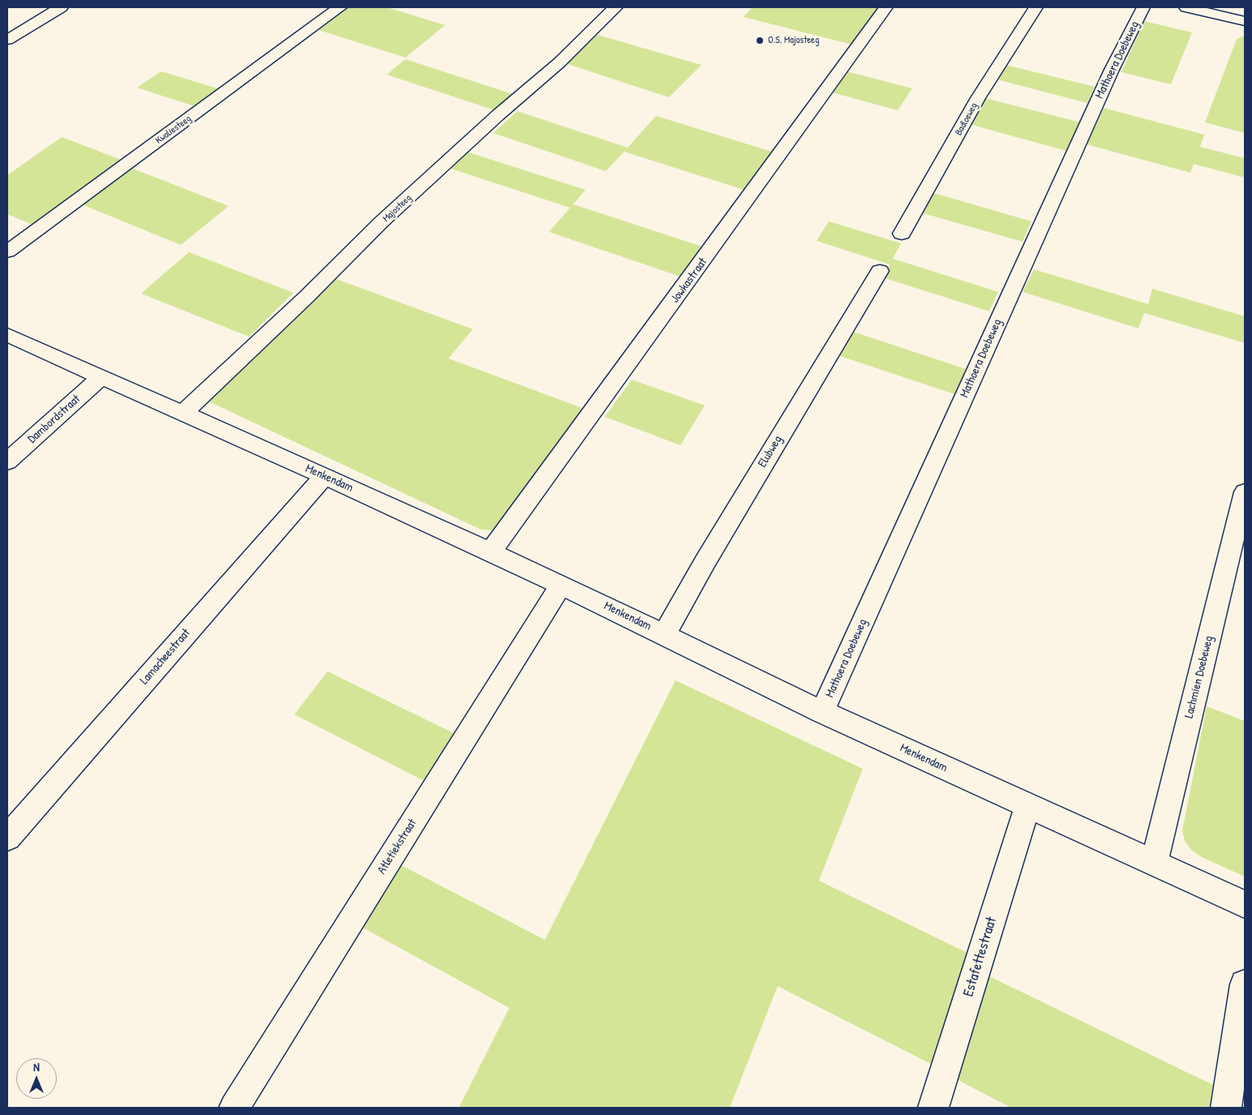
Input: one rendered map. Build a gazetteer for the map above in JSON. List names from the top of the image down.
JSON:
{
  "streets": {
    "street": [
      "Mathoera Doebeweg",
      "Badloeweg",
      "Kwaliesteeg",
      "Majosteeg",
      "Jowkastraat",
      "Dambordstraat",
      "Elubweg",
      "Menkendam",
      "Lamacheestraat",
      "Lachmien Doebeweg",
      "Atletiekstraat",
      "Estafettestraat"
    ]
  },
  "crossings": [
    ["Mathoera Doebeweg", "Menkendam"],
    ["Majosteeg", "Menkendam"],
    ["Jowkastraat", "Menkendam"],
    ["Dambordstraat", "Menkendam"],
    ["Elubweg", "Menkendam"],
    ["Menkendam", "Lamacheestraat"],
    ["Menkendam", "Lachmien Doebeweg"],
    ["Menkendam", "Atletiekstraat"],
    ["Menkendam", "Estafettestraat"]
  ],
  "places": ["O.S. Majosteeg"],
  "north": "top"
}
